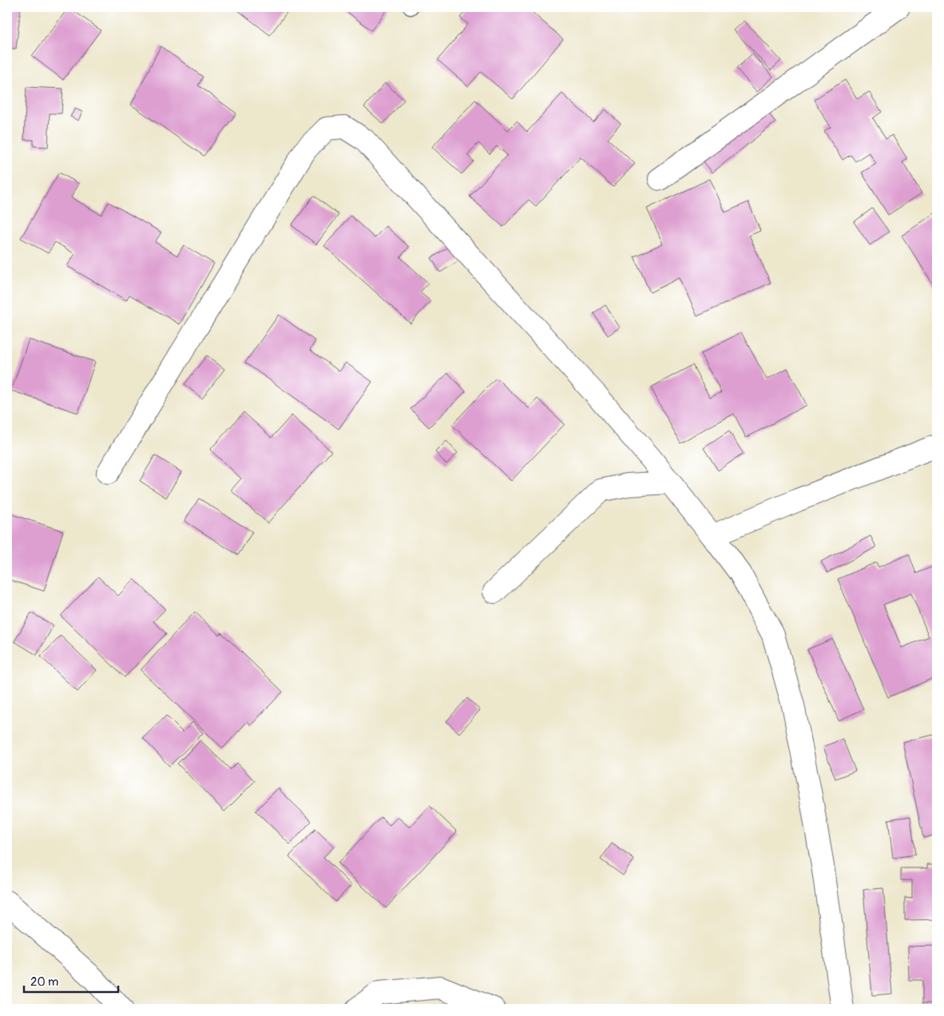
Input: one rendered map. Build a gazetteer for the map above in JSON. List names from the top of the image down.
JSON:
{
  "scale_bar": "20 m"
}
